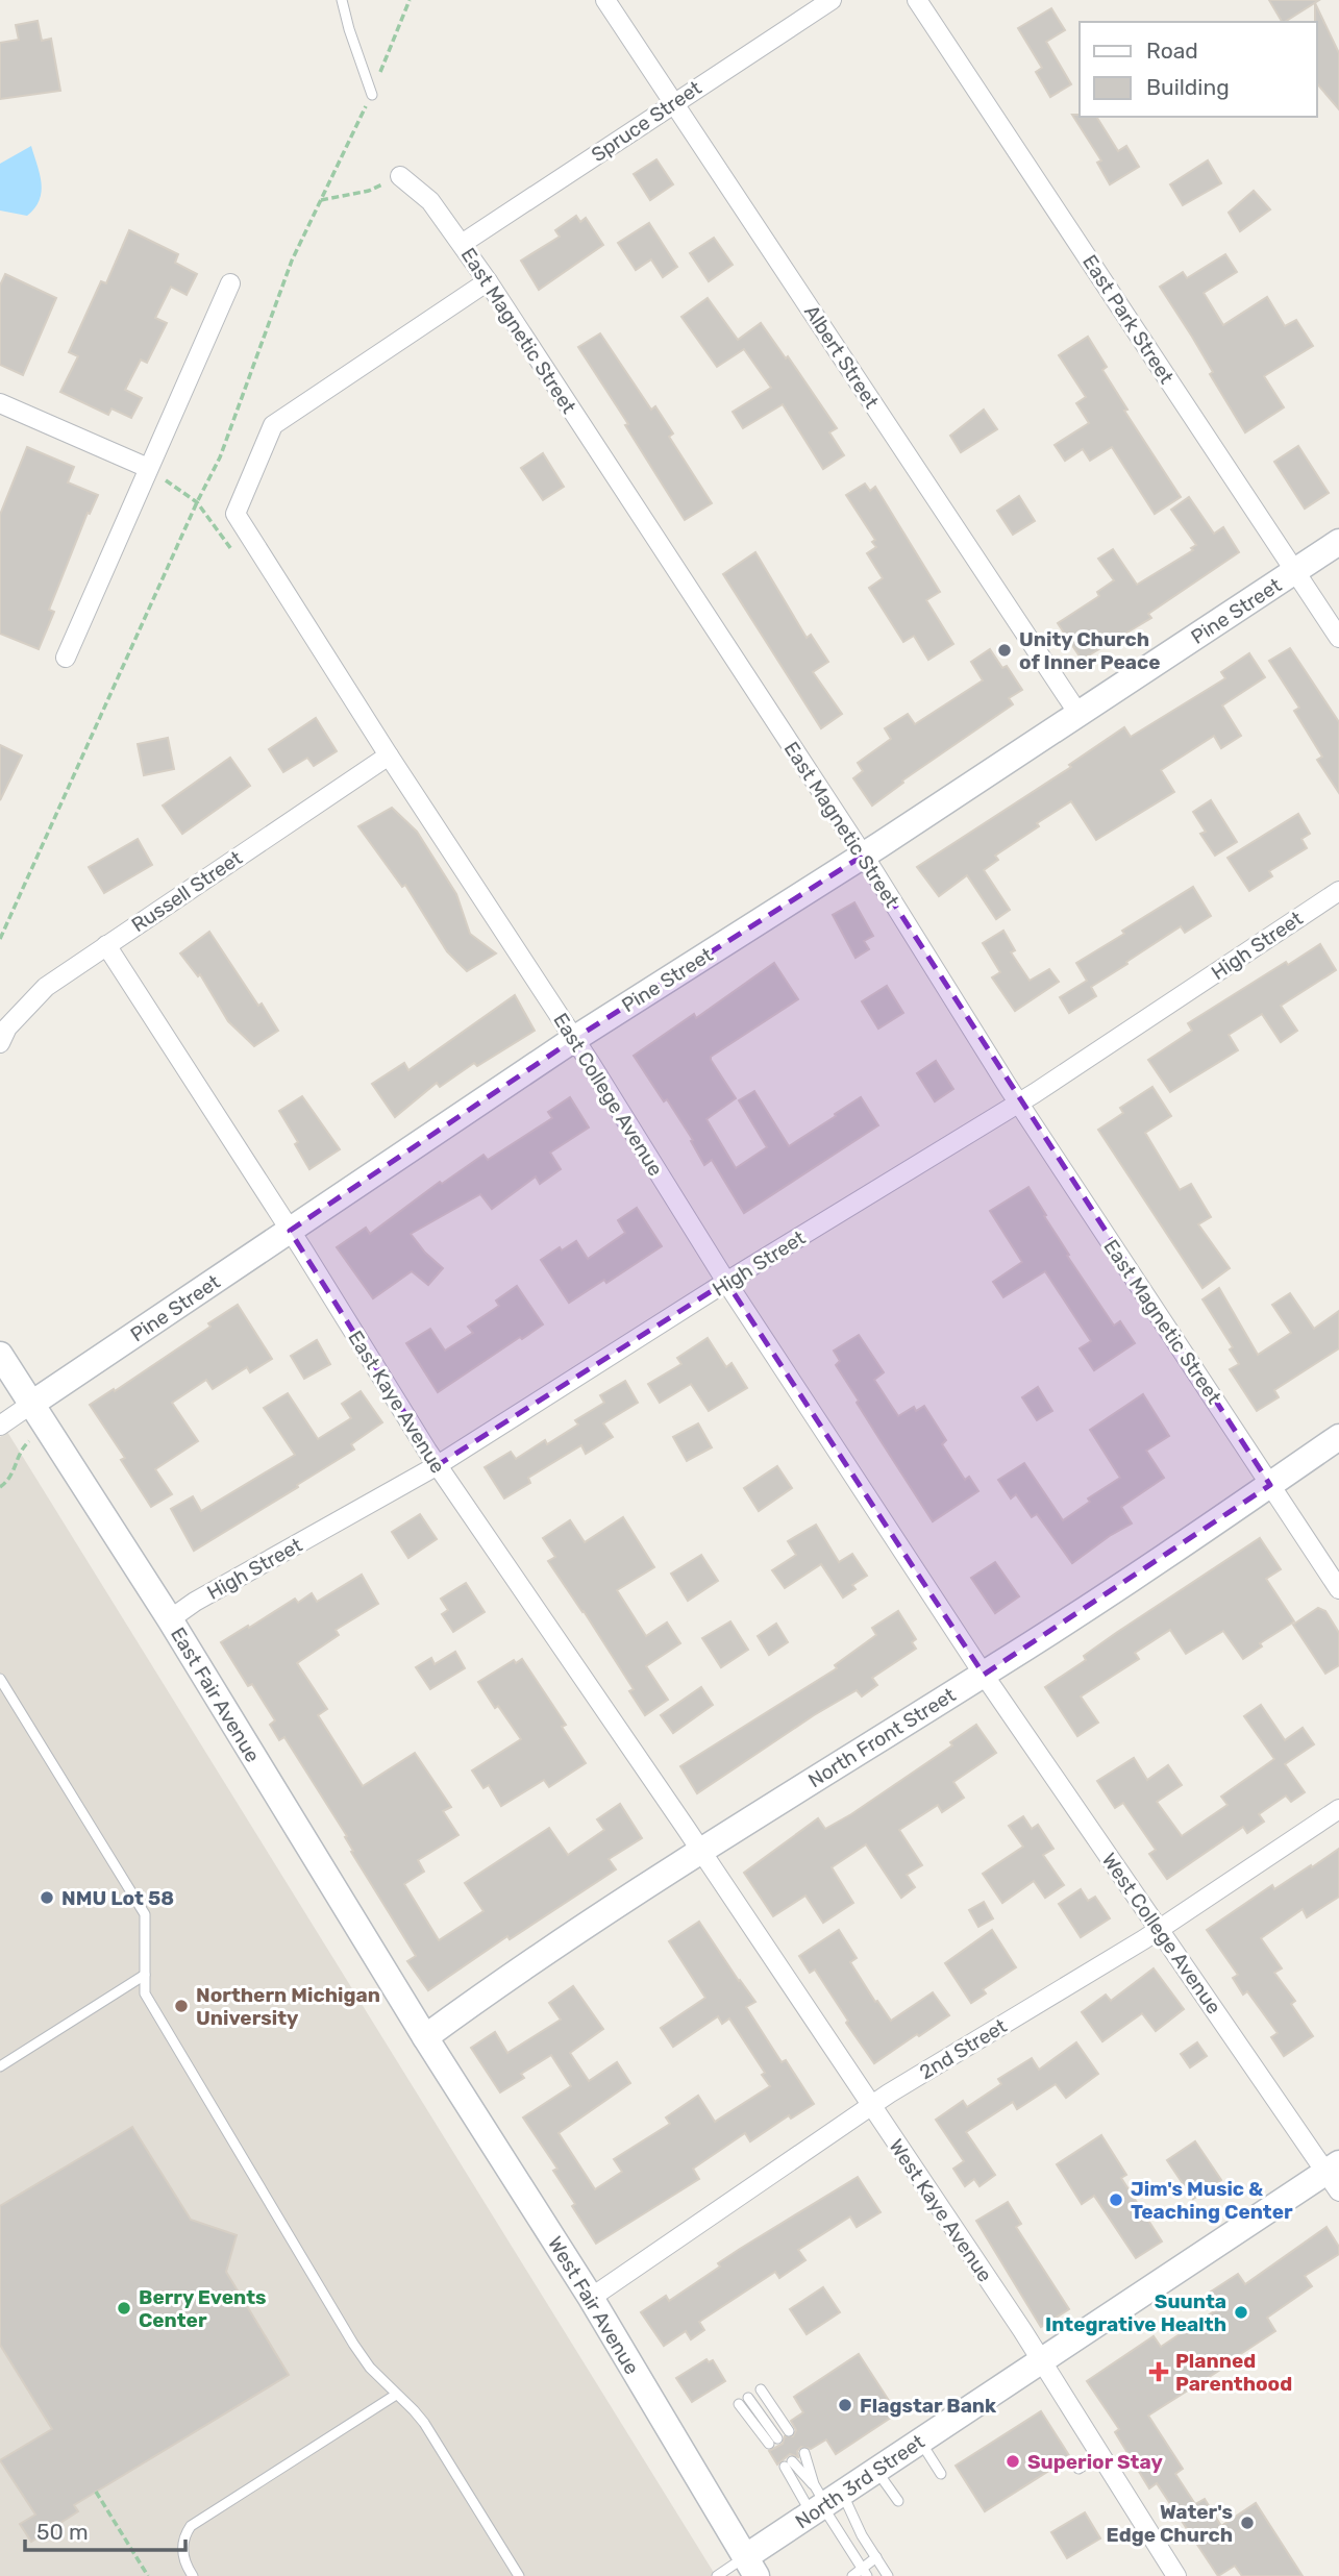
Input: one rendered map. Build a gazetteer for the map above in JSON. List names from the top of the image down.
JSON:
{
  "streets": {
    "street": [
      "Spruce Street",
      "East Park Street",
      "East Magnetic Street",
      "Albert Street",
      "Pine Street",
      "Russell Street",
      "High Street",
      "East College Avenue",
      "East Kaye Avenue",
      "East Fair Avenue",
      "North Front Street",
      "West College Avenue",
      "2nd Street",
      "West Kaye Avenue",
      "West Fair Avenue",
      "North 3rd Street"
    ]
  },
  "crossings": [
    ["Spruce Street", "East Magnetic Street"],
    ["Spruce Street", "Albert Street"],
    ["East Park Street", "Pine Street"],
    ["East Magnetic Street", "Pine Street"],
    ["East Magnetic Street", "High Street"],
    ["East Magnetic Street", "East College Avenue"],
    ["East Magnetic Street", "North Front Street"],
    ["Albert Street", "Pine Street"],
    ["Pine Street", "East College Avenue"],
    ["Pine Street", "East Kaye Avenue"],
    ["Pine Street", "East Fair Avenue"],
    ["Russell Street", "East College Avenue"],
    ["Russell Street", "East Kaye Avenue"],
    ["High Street", "East College Avenue"],
    ["High Street", "East Kaye Avenue"],
    ["High Street", "East Fair Avenue"],
    ["East College Avenue", "North Front Street"],
    ["East College Avenue", "West College Avenue"],
    ["East Kaye Avenue", "North Front Street"],
    ["East Kaye Avenue", "West Kaye Avenue"],
    ["East Fair Avenue", "North Front Street"],
    ["East Fair Avenue", "West Fair Avenue"],
    ["North Front Street", "West College Avenue"],
    ["North Front Street", "West Kaye Avenue"],
    ["North Front Street", "West Fair Avenue"],
    ["West College Avenue", "2nd Street"],
    ["West College Avenue", "North 3rd Street"],
    ["2nd Street", "West Kaye Avenue"],
    ["2nd Street", "West Fair Avenue"],
    ["West Kaye Avenue", "North 3rd Street"],
    ["West Fair Avenue", "North 3rd Street"]
  ],
  "places": {
    "other": [
      "Unity Church of Inner Peace",
      "NMU Lot 58",
      "Northern Michigan University",
      "Jim's Music & Teaching Center",
      "Berry Events Center",
      "Suunta Integrative Health",
      "Flagstar Bank",
      "Superior Stay",
      "Water's Edge Church"
    ],
    "health": ["Planned Parenthood"]
  },
  "legend": ["Road", "Building"],
  "scale_bar": "50 m"
}
